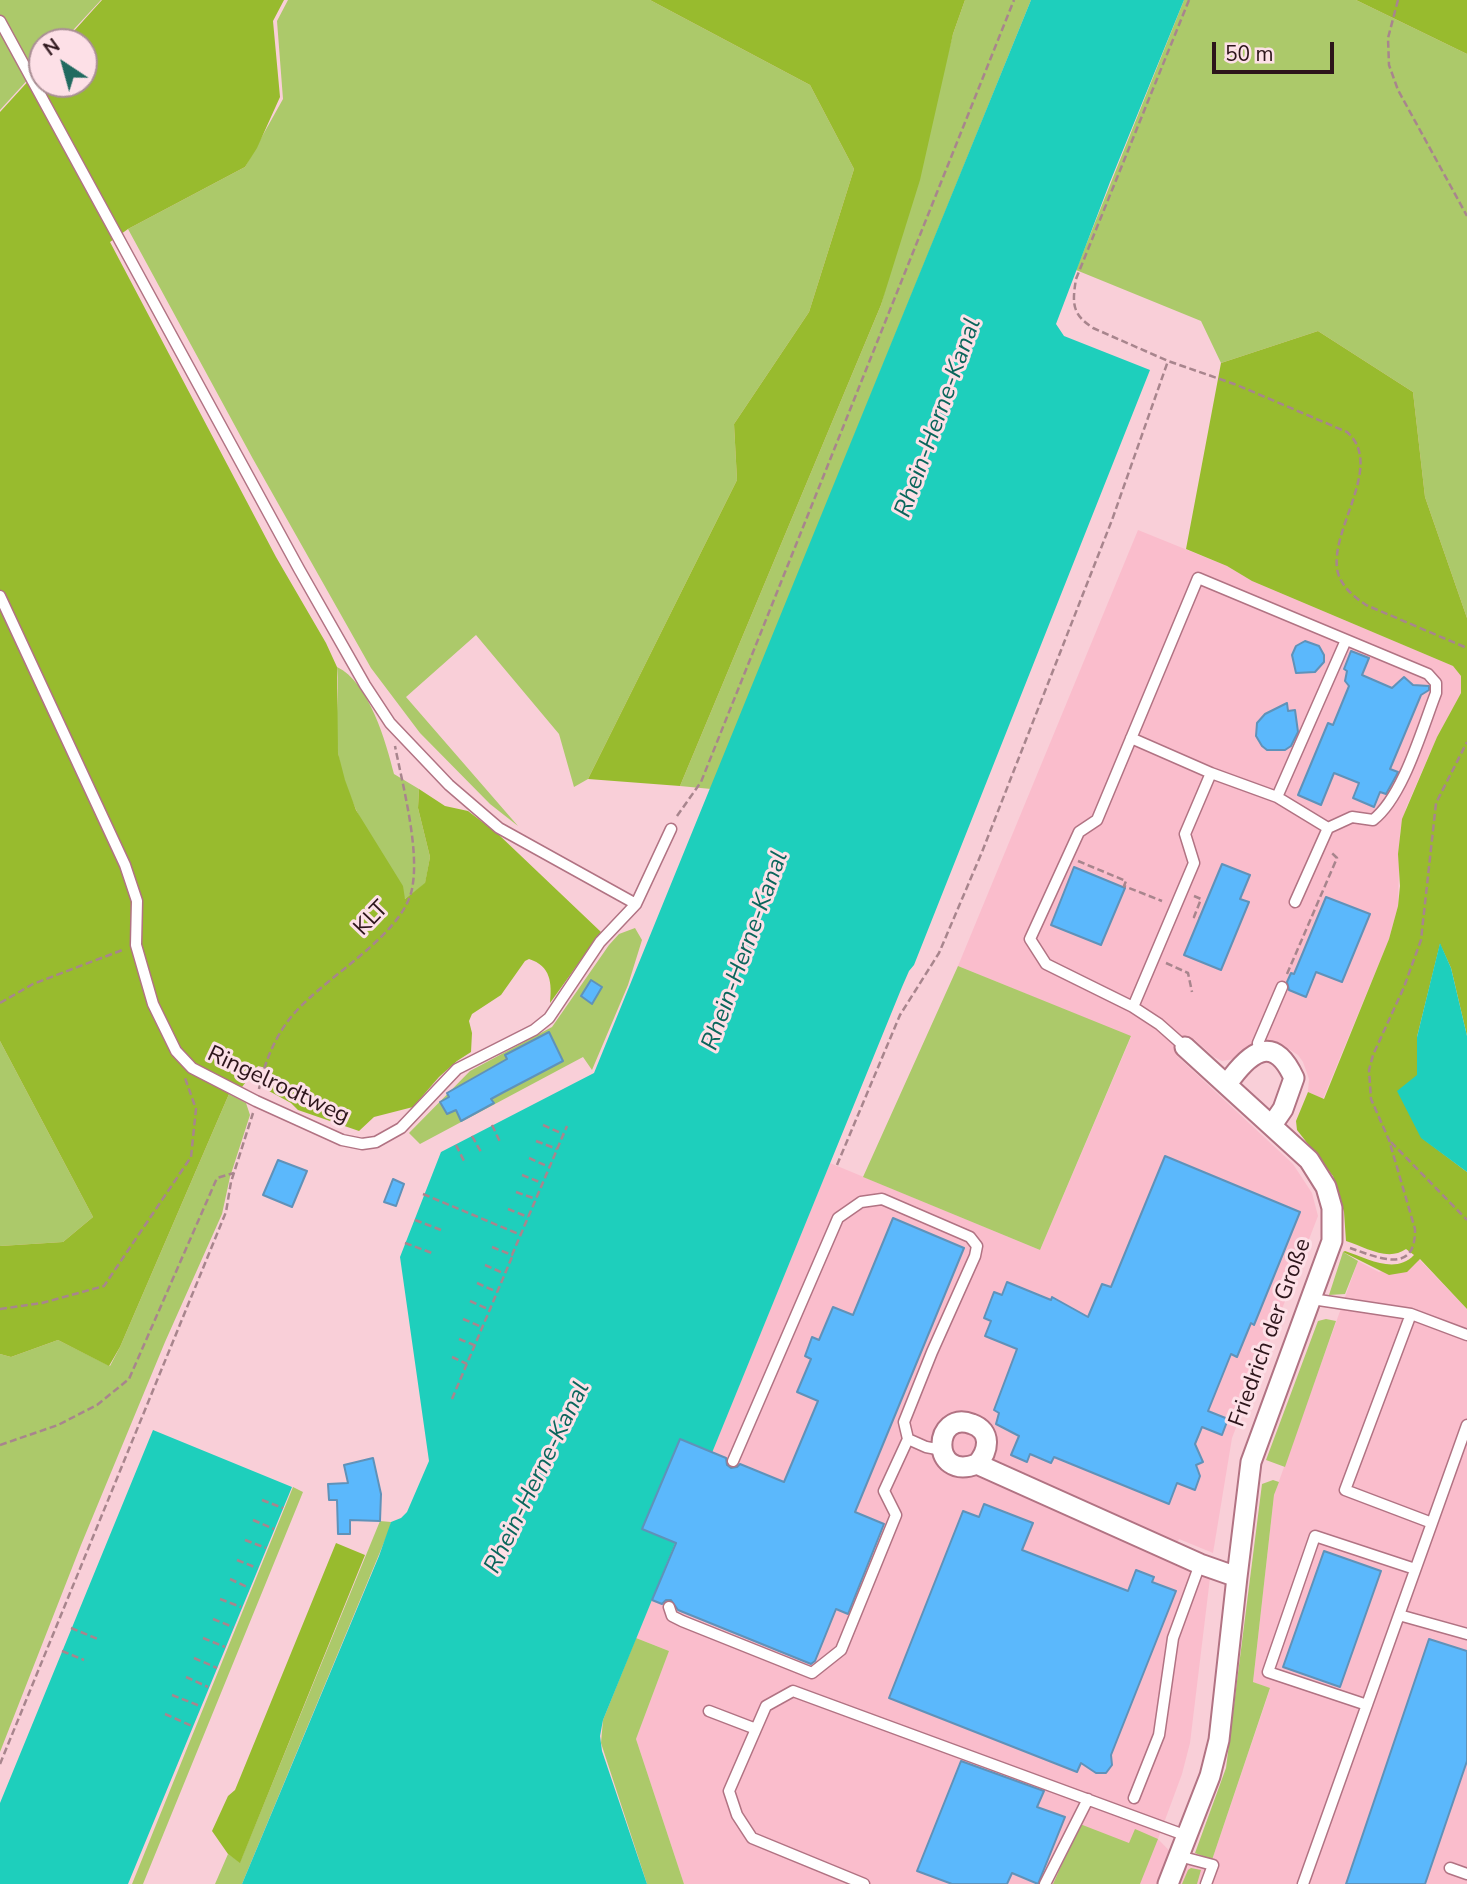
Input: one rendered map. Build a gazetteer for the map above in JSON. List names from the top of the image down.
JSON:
{
  "streets": {
    "street": ["Friedrich der Große"],
    "lane": ["Ringelrodtweg"],
    "path": ["KLT"]
  },
  "crossings": [
    ["KLT", "Ringelrodtweg"]
  ],
  "water": ["Rhein-Herne-Kanal"],
  "scale_bar": "50 m",
  "north": "top left"
}
